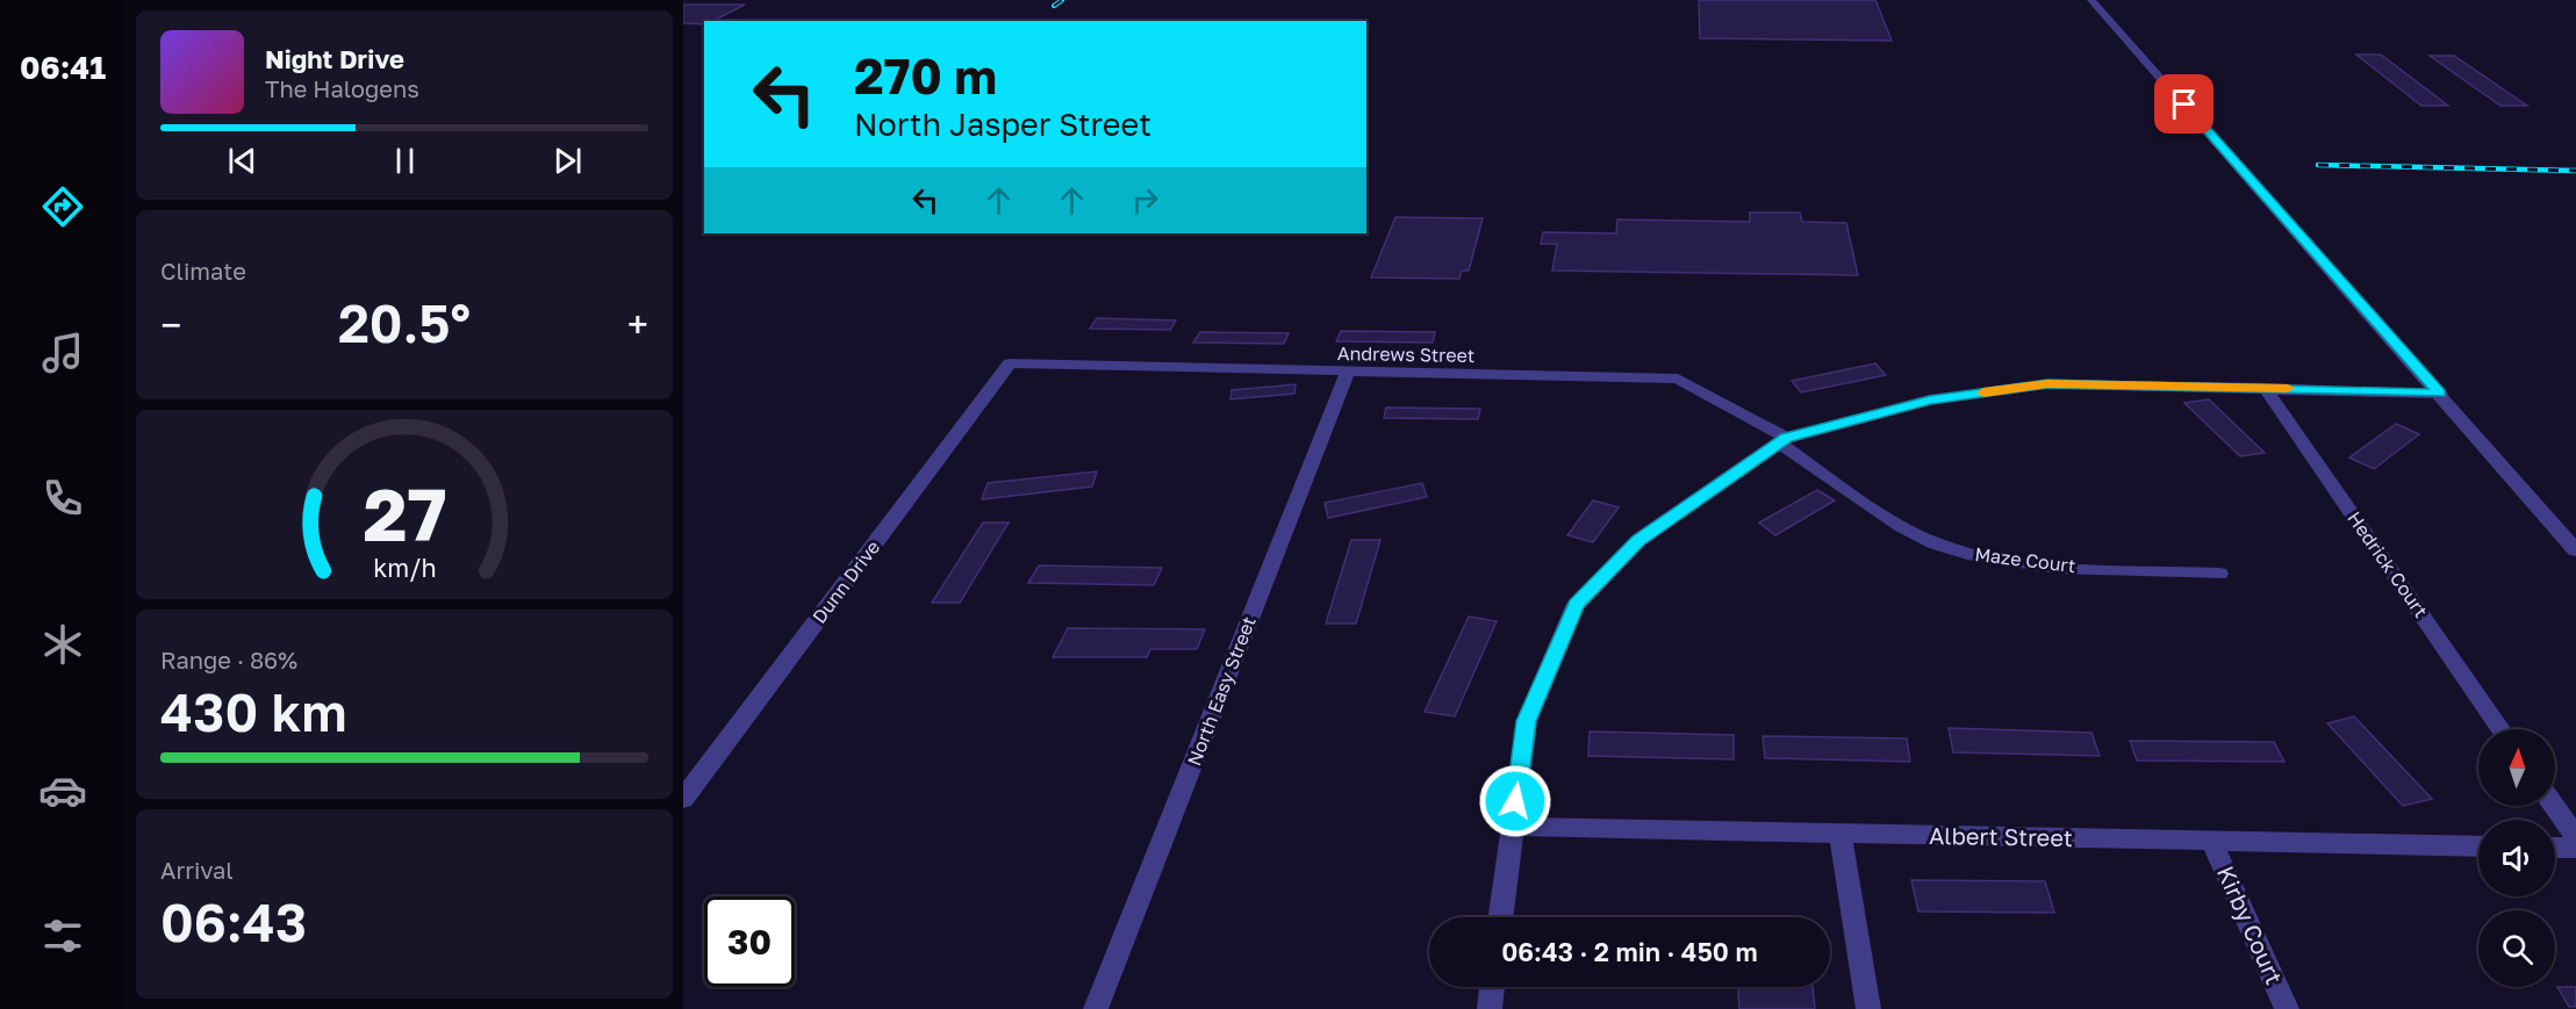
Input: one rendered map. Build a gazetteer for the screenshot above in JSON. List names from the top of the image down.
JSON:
{
  "streets": {
    "street": [
      "Andrews Street",
      "Maze Court",
      "Hedrick Court",
      "Dunn Drive",
      "North Easy Street",
      "Albert Street",
      "Kirby Court"
    ]
  },
  "crossings": [
    ["Andrews Street", "Maze Court"],
    ["Andrews Street", "Dunn Drive"],
    ["Andrews Street", "North Easy Street"],
    ["Albert Street", "Kirby Court"]
  ],
  "north": "top",
  "page": {
    "tabs": "06:41",
    "turn": ["270 m", "North Jasper Street"],
    "song": ["Night Drive", "The Halogens"],
    "tile": [
      "Climate",
      ["Range · 86%", "430 km"],
      ["Arrival", "06:43"]
    ],
    "heat": ["−", "20.5°", "+"],
    "limit": "30",
    "trip": "06:43 · 2 min · 450 m",
    "gauge": ["27", "km/h"]
  }
}
